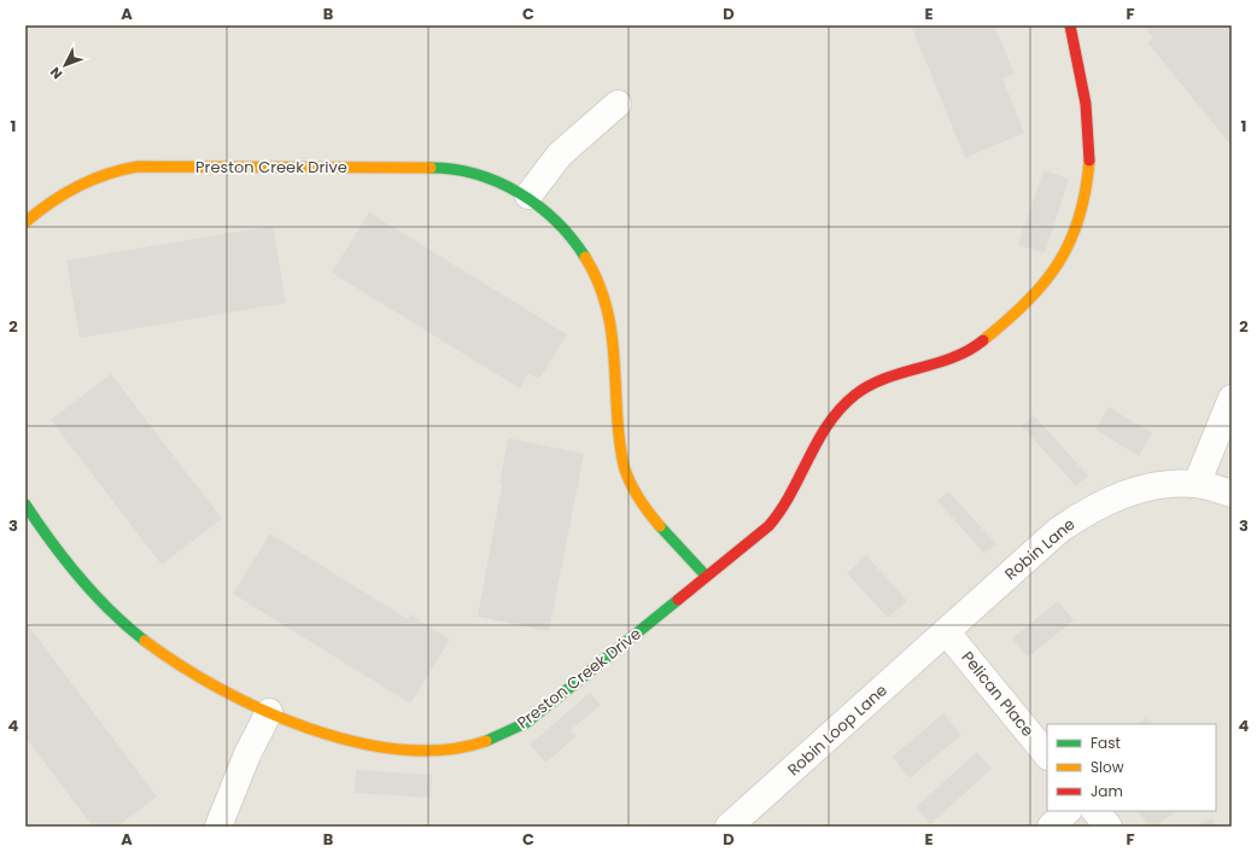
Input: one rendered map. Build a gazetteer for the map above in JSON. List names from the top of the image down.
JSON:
{
  "streets": {
    "street": [
      "Preston Creek Drive",
      "Robin Lane",
      "Pelican Place",
      "Robin Loop Lane"
    ]
  },
  "crossings": [
    ["Robin Lane", "Pelican Place"],
    ["Robin Lane", "Robin Loop Lane"],
    ["Pelican Place", "Robin Loop Lane"]
  ],
  "legend": ["Fast", "Slow", "Jam"],
  "north": "bottom left",
  "grid": {
    "columns": [
      "A",
      "B",
      "C",
      "D",
      "E",
      "F"
    ],
    "rows": [
      "1",
      "2",
      "3",
      "4"
    ]
  }
}
